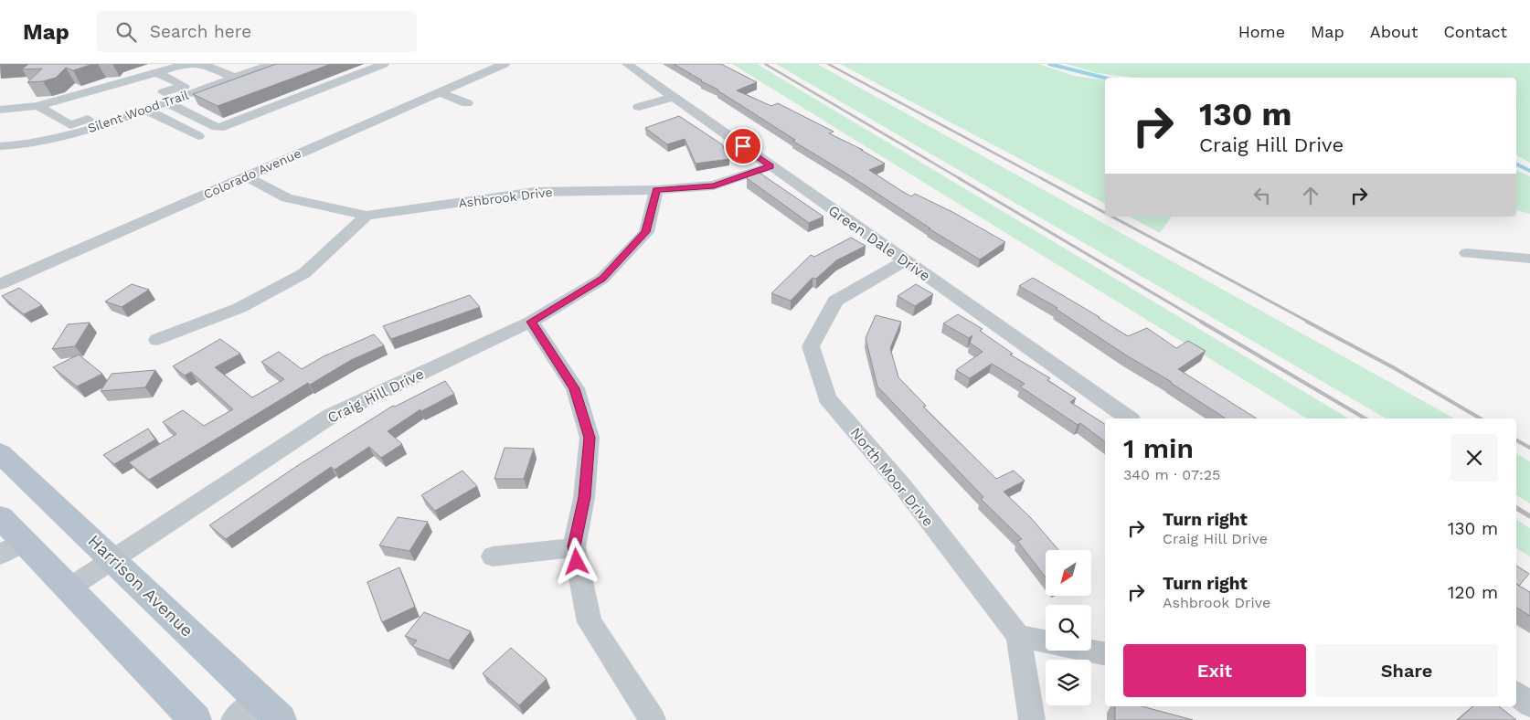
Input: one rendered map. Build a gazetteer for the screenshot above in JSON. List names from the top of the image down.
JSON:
{
  "streets": {
    "main road": ["Harrison Avenue"],
    "street": [
      "Silent Wood Trail",
      "Colorado Avenue",
      "Ashbrook Drive",
      "Green Dale Drive",
      "Craig Hill Drive",
      "North Moor Drive"
    ]
  },
  "crossings": [
    ["Colorado Avenue", "Ashbrook Drive"],
    ["Ashbrook Drive", "Green Dale Drive"],
    ["Ashbrook Drive", "Craig Hill Drive"],
    ["Green Dale Drive", "North Moor Drive"],
    ["Craig Hill Drive", "Harrison Avenue"]
  ],
  "north": "bottom left",
  "page": {
    "header": "Map",
    "search": "Search here",
    "nav": [
      "Home",
      "Map",
      "About",
      "Contact"
    ],
    "turn": ["130 m", "Craig Hill Drive"],
    "heading": ["1 min", "340 m · 07:25"],
    "list": [
      {
        "name": "Turn right",
        "note": "Craig Hill Drive",
        "value": "130 m"
      },
      {
        "name": "Turn right",
        "note": "Ashbrook Drive",
        "value": "120 m"
      }
    ],
    "buttons": ["Exit", "Share"]
  }
}
